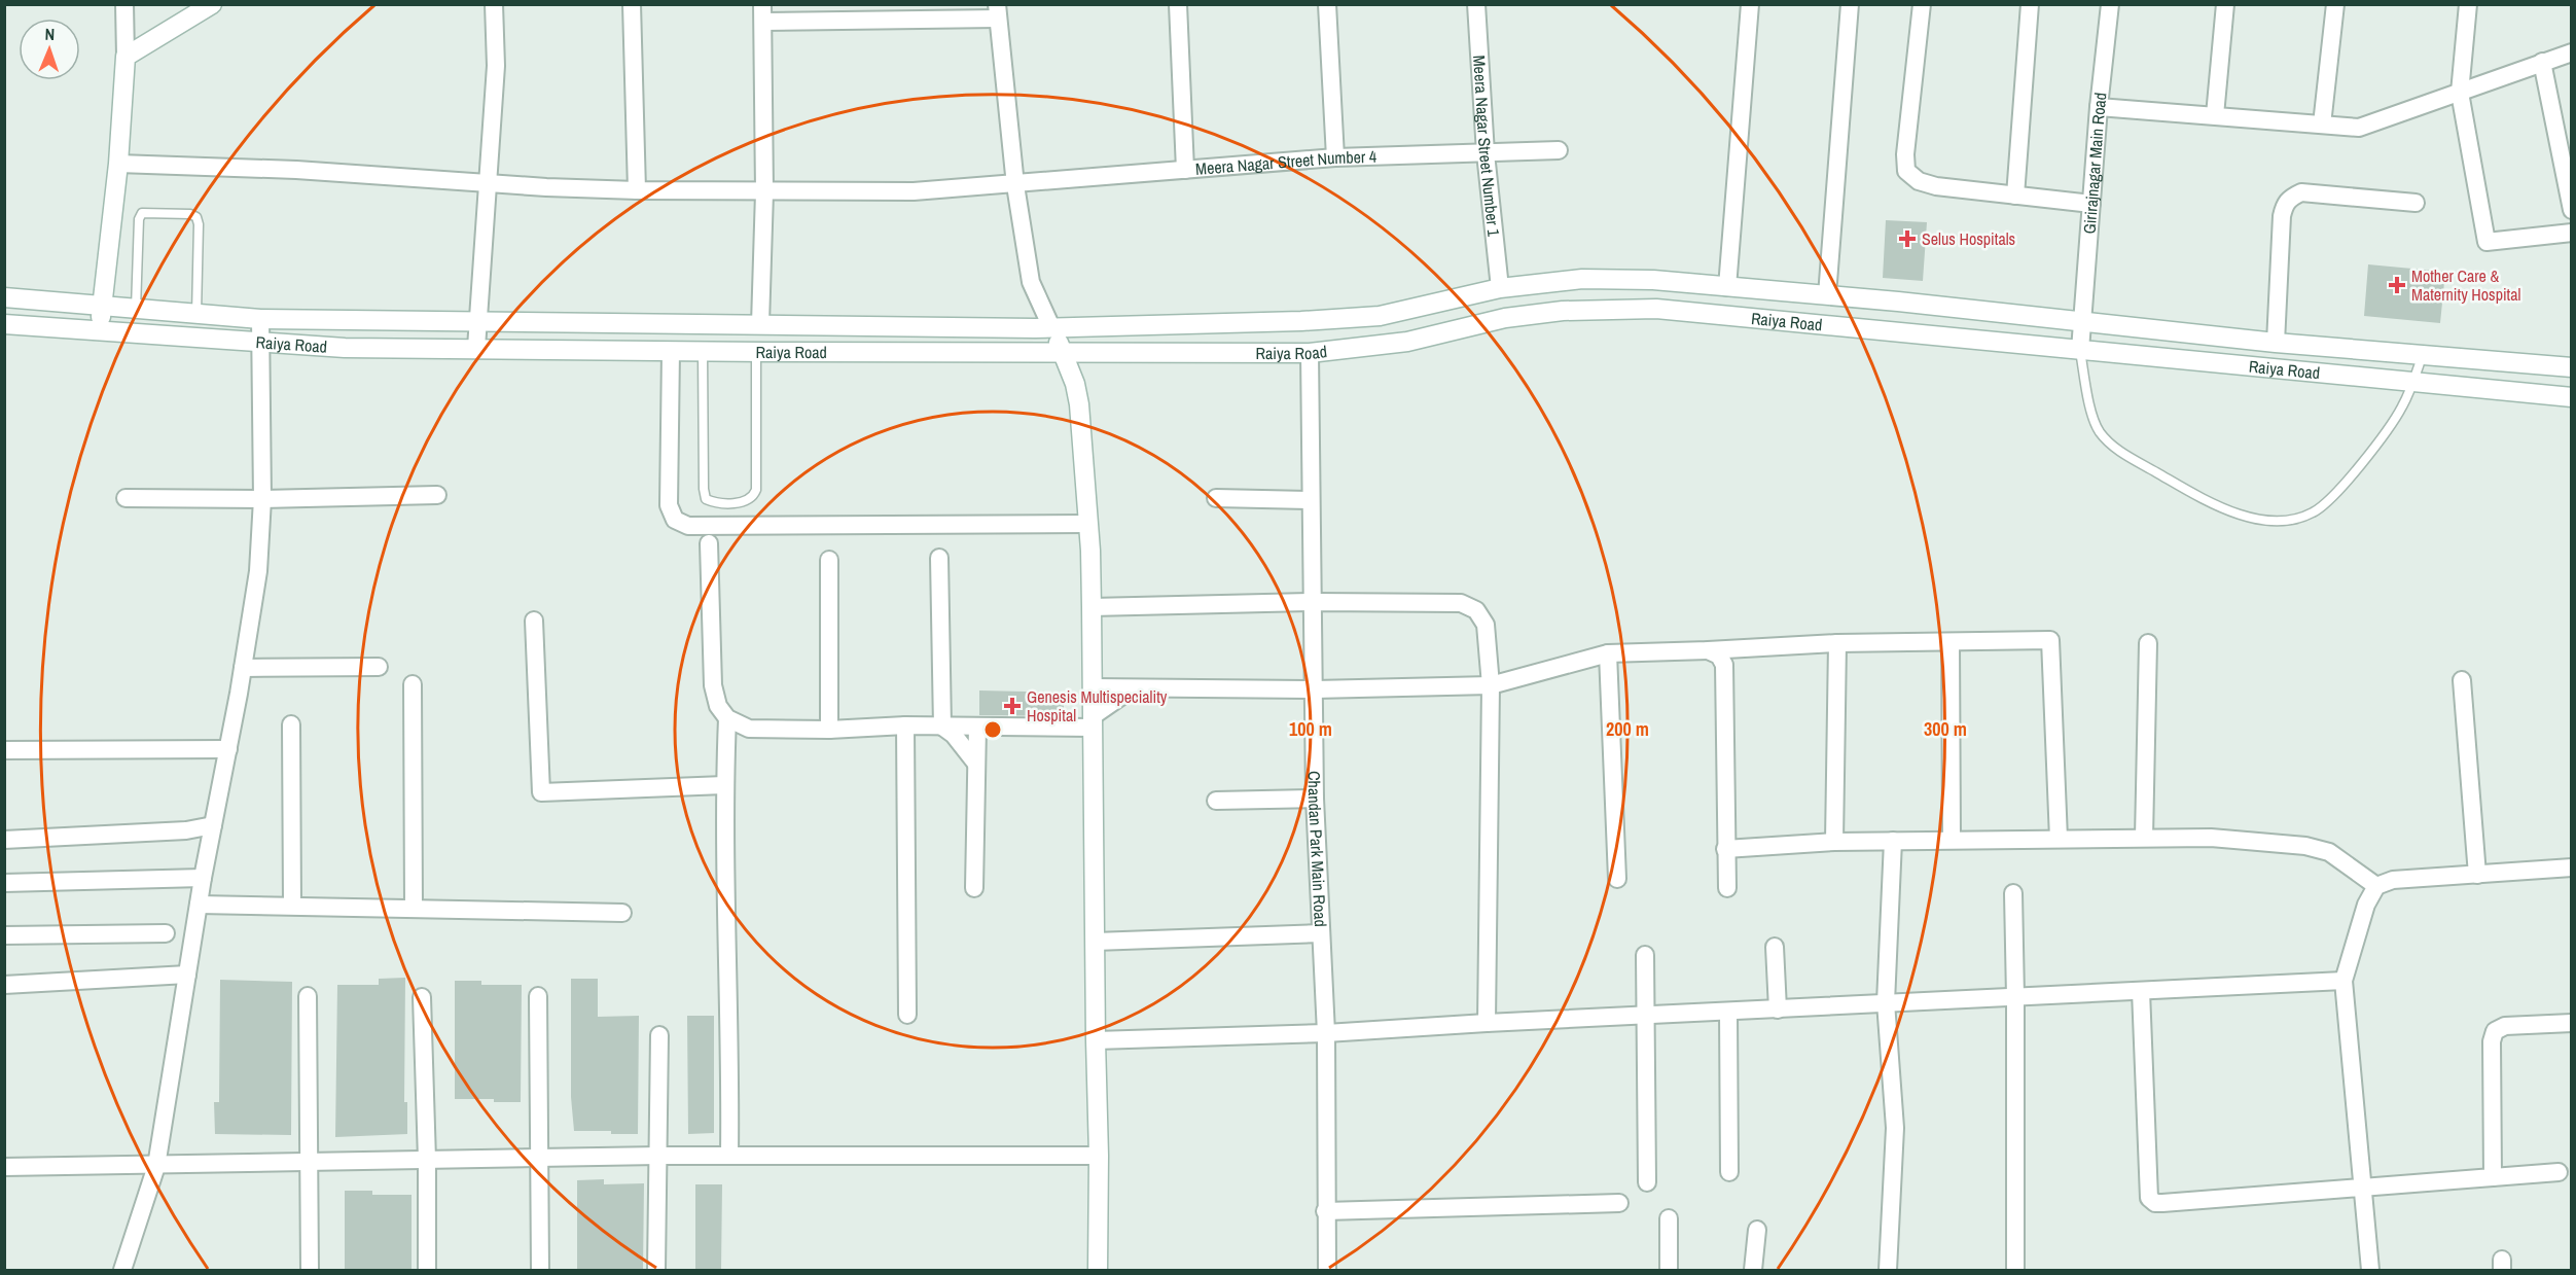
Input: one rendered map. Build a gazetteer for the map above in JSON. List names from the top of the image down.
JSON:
{
  "streets": {
    "street": [
      "Meera Nagar Street Number 1",
      "Girirajnagar Main Road",
      "Meera Nagar Street Number 4",
      "Raiya Road",
      "Chandan Park Main Road"
    ]
  },
  "crossings": [
    ["Meera Nagar Street Number 1", "Meera Nagar Street Number 4"],
    ["Meera Nagar Street Number 1", "Raiya Road"],
    ["Girirajnagar Main Road", "Raiya Road"],
    ["Raiya Road", "Chandan Park Main Road"]
  ],
  "places": {
    "health": ["Selus Hospitals", "Mother Care & Maternity Hospital", "Genesis Multispeciality Hospital"]
  },
  "north": "top",
  "rings": ["100 m", "200 m", "300 m"]
}
